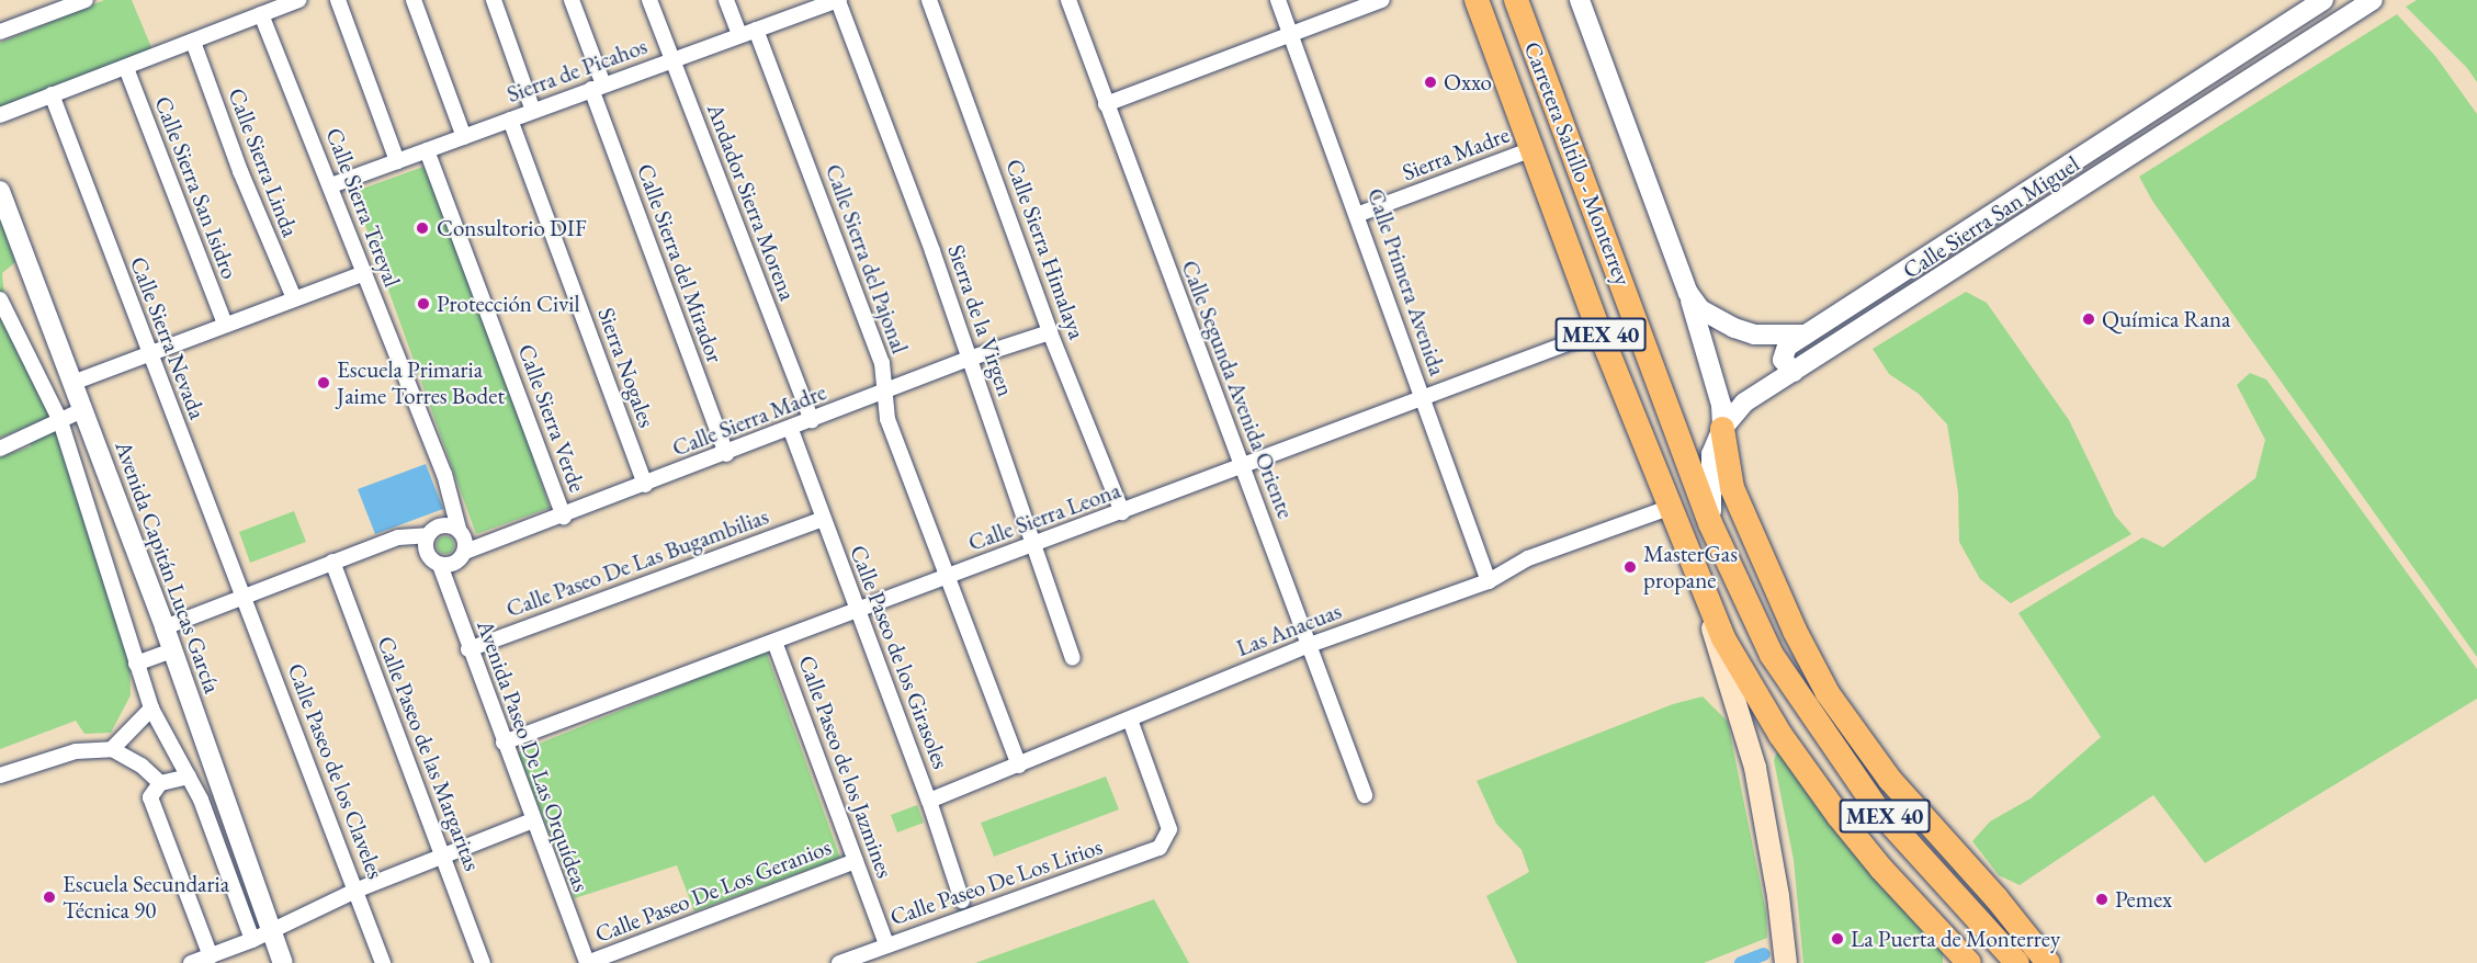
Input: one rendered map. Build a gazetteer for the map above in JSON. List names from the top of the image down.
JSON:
{
  "streets": {
    "main road": ["Carretera Saltillo - Monterrey", "MEX 40"],
    "street": [
      "Sierra de Picahos",
      "Sierra Madre",
      "Calle Sierra Linda",
      "Calle Sierra San Isidro",
      "Andador Sierra Morena",
      "Calle Sierra Tereyal",
      "Calle Sierra San Miguel",
      "Calle Sierra Himalaya",
      "Calle Sierra del Pajonal",
      "Calle Sierra del Mirador",
      "Calle Primera Avenida",
      "Sierra de la Virgen",
      "Calle Sierra Nevada",
      "Sierra Nogales",
      "Calle Segunda Avenida Oriente",
      "Calle Sierra Verde",
      "Calle Sierra Madre",
      "Calle Sierra Leona",
      "Calle Paseo De Las Bugambilias",
      "Avenida Capitán Lucas García",
      "Las Anacuas",
      "Calle Paseo de los Girasoles",
      "Calle Paseo de las Margaritas",
      "Avenida Paseo De Las Orquídeas",
      "Calle Paseo de los Jazmines",
      "Calle Paseo de los Claveles",
      "Calle Paseo De Los Lirios",
      "Calle Paseo De Los Geranios"
    ]
  },
  "crossings": [
    ["Sierra de Picahos", "Andador Sierra Morena"],
    ["Sierra de Picahos", "Calle Sierra Tereyal"],
    ["Sierra de Picahos", "Calle Sierra del Pajonal"],
    ["Sierra de Picahos", "Calle Sierra del Mirador"],
    ["Sierra de Picahos", "Sierra de la Virgen"],
    ["Sierra de Picahos", "Sierra Nogales"],
    ["Sierra de Picahos", "Calle Sierra Verde"],
    ["Sierra Madre", "Carretera Saltillo - Monterrey"],
    ["Sierra Madre", "Calle Primera Avenida"],
    ["Carretera Saltillo - Monterrey", "Calle Sierra San Miguel"],
    ["Carretera Saltillo - Monterrey", "Calle Sierra Leona"],
    ["Carretera Saltillo - Monterrey", "Las Anacuas"],
    ["Andador Sierra Morena", "Calle Sierra Madre"],
    ["Calle Sierra Tereyal", "Calle Sierra Madre"],
    ["Calle Sierra Tereyal", "Avenida Paseo De Las Orquídeas"],
    ["Calle Sierra Himalaya", "Calle Sierra Madre"],
    ["Calle Sierra Himalaya", "Calle Sierra Leona"],
    ["Calle Sierra del Pajonal", "Calle Sierra Madre"],
    ["Calle Sierra del Pajonal", "Calle Sierra Leona"],
    ["Calle Sierra del Pajonal", "Las Anacuas"],
    ["Calle Sierra del Mirador", "Calle Sierra Madre"],
    ["Calle Primera Avenida", "Calle Sierra Leona"],
    ["Calle Primera Avenida", "Las Anacuas"],
    ["Sierra de la Virgen", "Calle Sierra Madre"],
    ["Sierra de la Virgen", "Calle Sierra Leona"],
    ["Calle Sierra Nevada", "Calle Paseo de los Claveles"],
    ["Sierra Nogales", "Calle Sierra Madre"],
    ["Calle Segunda Avenida Oriente", "Calle Sierra Leona"],
    ["Calle Segunda Avenida Oriente", "Las Anacuas"],
    ["Calle Sierra Verde", "Calle Sierra Madre"],
    ["Calle Sierra Madre", "Calle Paseo de los Girasoles"],
    ["Calle Sierra Madre", "Avenida Paseo De Las Orquídeas"],
    ["Calle Sierra Leona", "Calle Paseo de los Girasoles"],
    ["Calle Sierra Leona", "Avenida Paseo De Las Orquídeas"],
    ["Calle Sierra Leona", "Calle Paseo de los Jazmines"],
    ["Calle Paseo De Las Bugambilias", "Calle Paseo de los Girasoles"],
    ["Calle Paseo De Las Bugambilias", "Avenida Paseo De Las Orquídeas"],
    ["Las Anacuas", "Calle Paseo de los Girasoles"],
    ["Las Anacuas", "Calle Paseo De Los Lirios"],
    ["Avenida Paseo De Las Orquídeas", "Calle Paseo De Los Geranios"],
    ["Calle Paseo de los Jazmines", "Calle Paseo De Los Lirios"],
    ["Calle Paseo de los Jazmines", "Calle Paseo De Los Geranios"]
  ],
  "places": [
    "Oxxo",
    "Consultorio DIF",
    "Protección Civil",
    "Química Rana",
    "Escuela Primaria Jaime Torres Bodet",
    "MasterGas propane",
    "Escuela Secundaria Técnica 90",
    "Pemex",
    "La Puerta de Monterrey"
  ]
}
